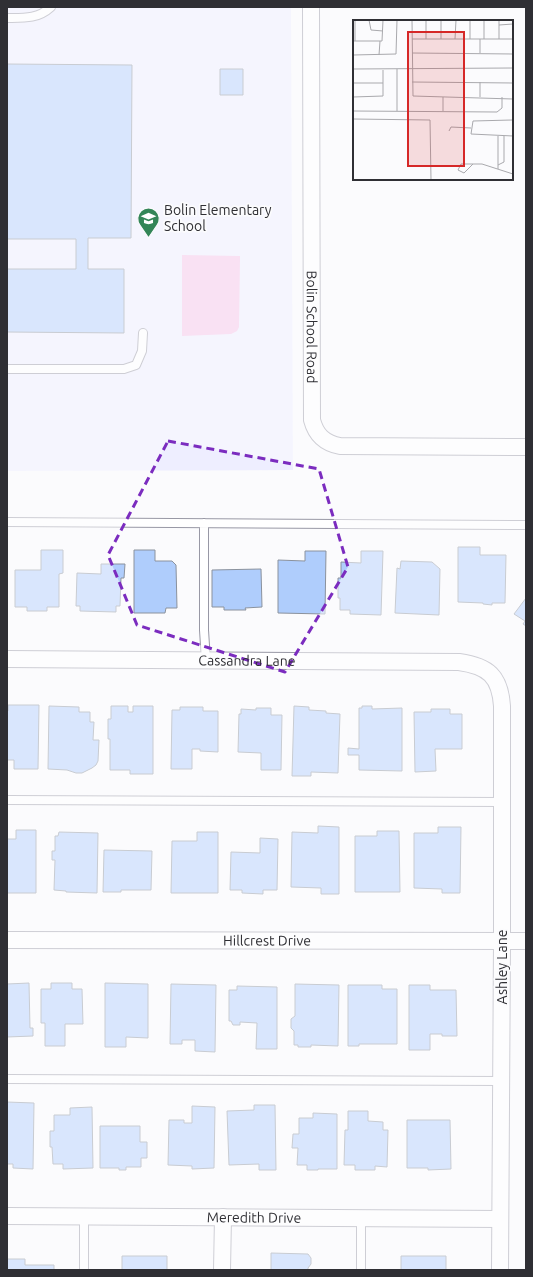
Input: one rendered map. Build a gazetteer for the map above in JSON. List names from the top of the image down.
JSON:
{
  "streets": {
    "street": [
      "Bolin School Road",
      "Cassandra Lane",
      "Hillcrest Drive",
      "Ashley Lane",
      "Meredith Drive"
    ]
  },
  "crossings": [
    ["Cassandra Lane", "Ashley Lane"],
    ["Hillcrest Drive", "Ashley Lane"],
    ["Ashley Lane", "Meredith Drive"]
  ],
  "places": {
    "school or university": ["Bolin Elementary School"]
  }
}
